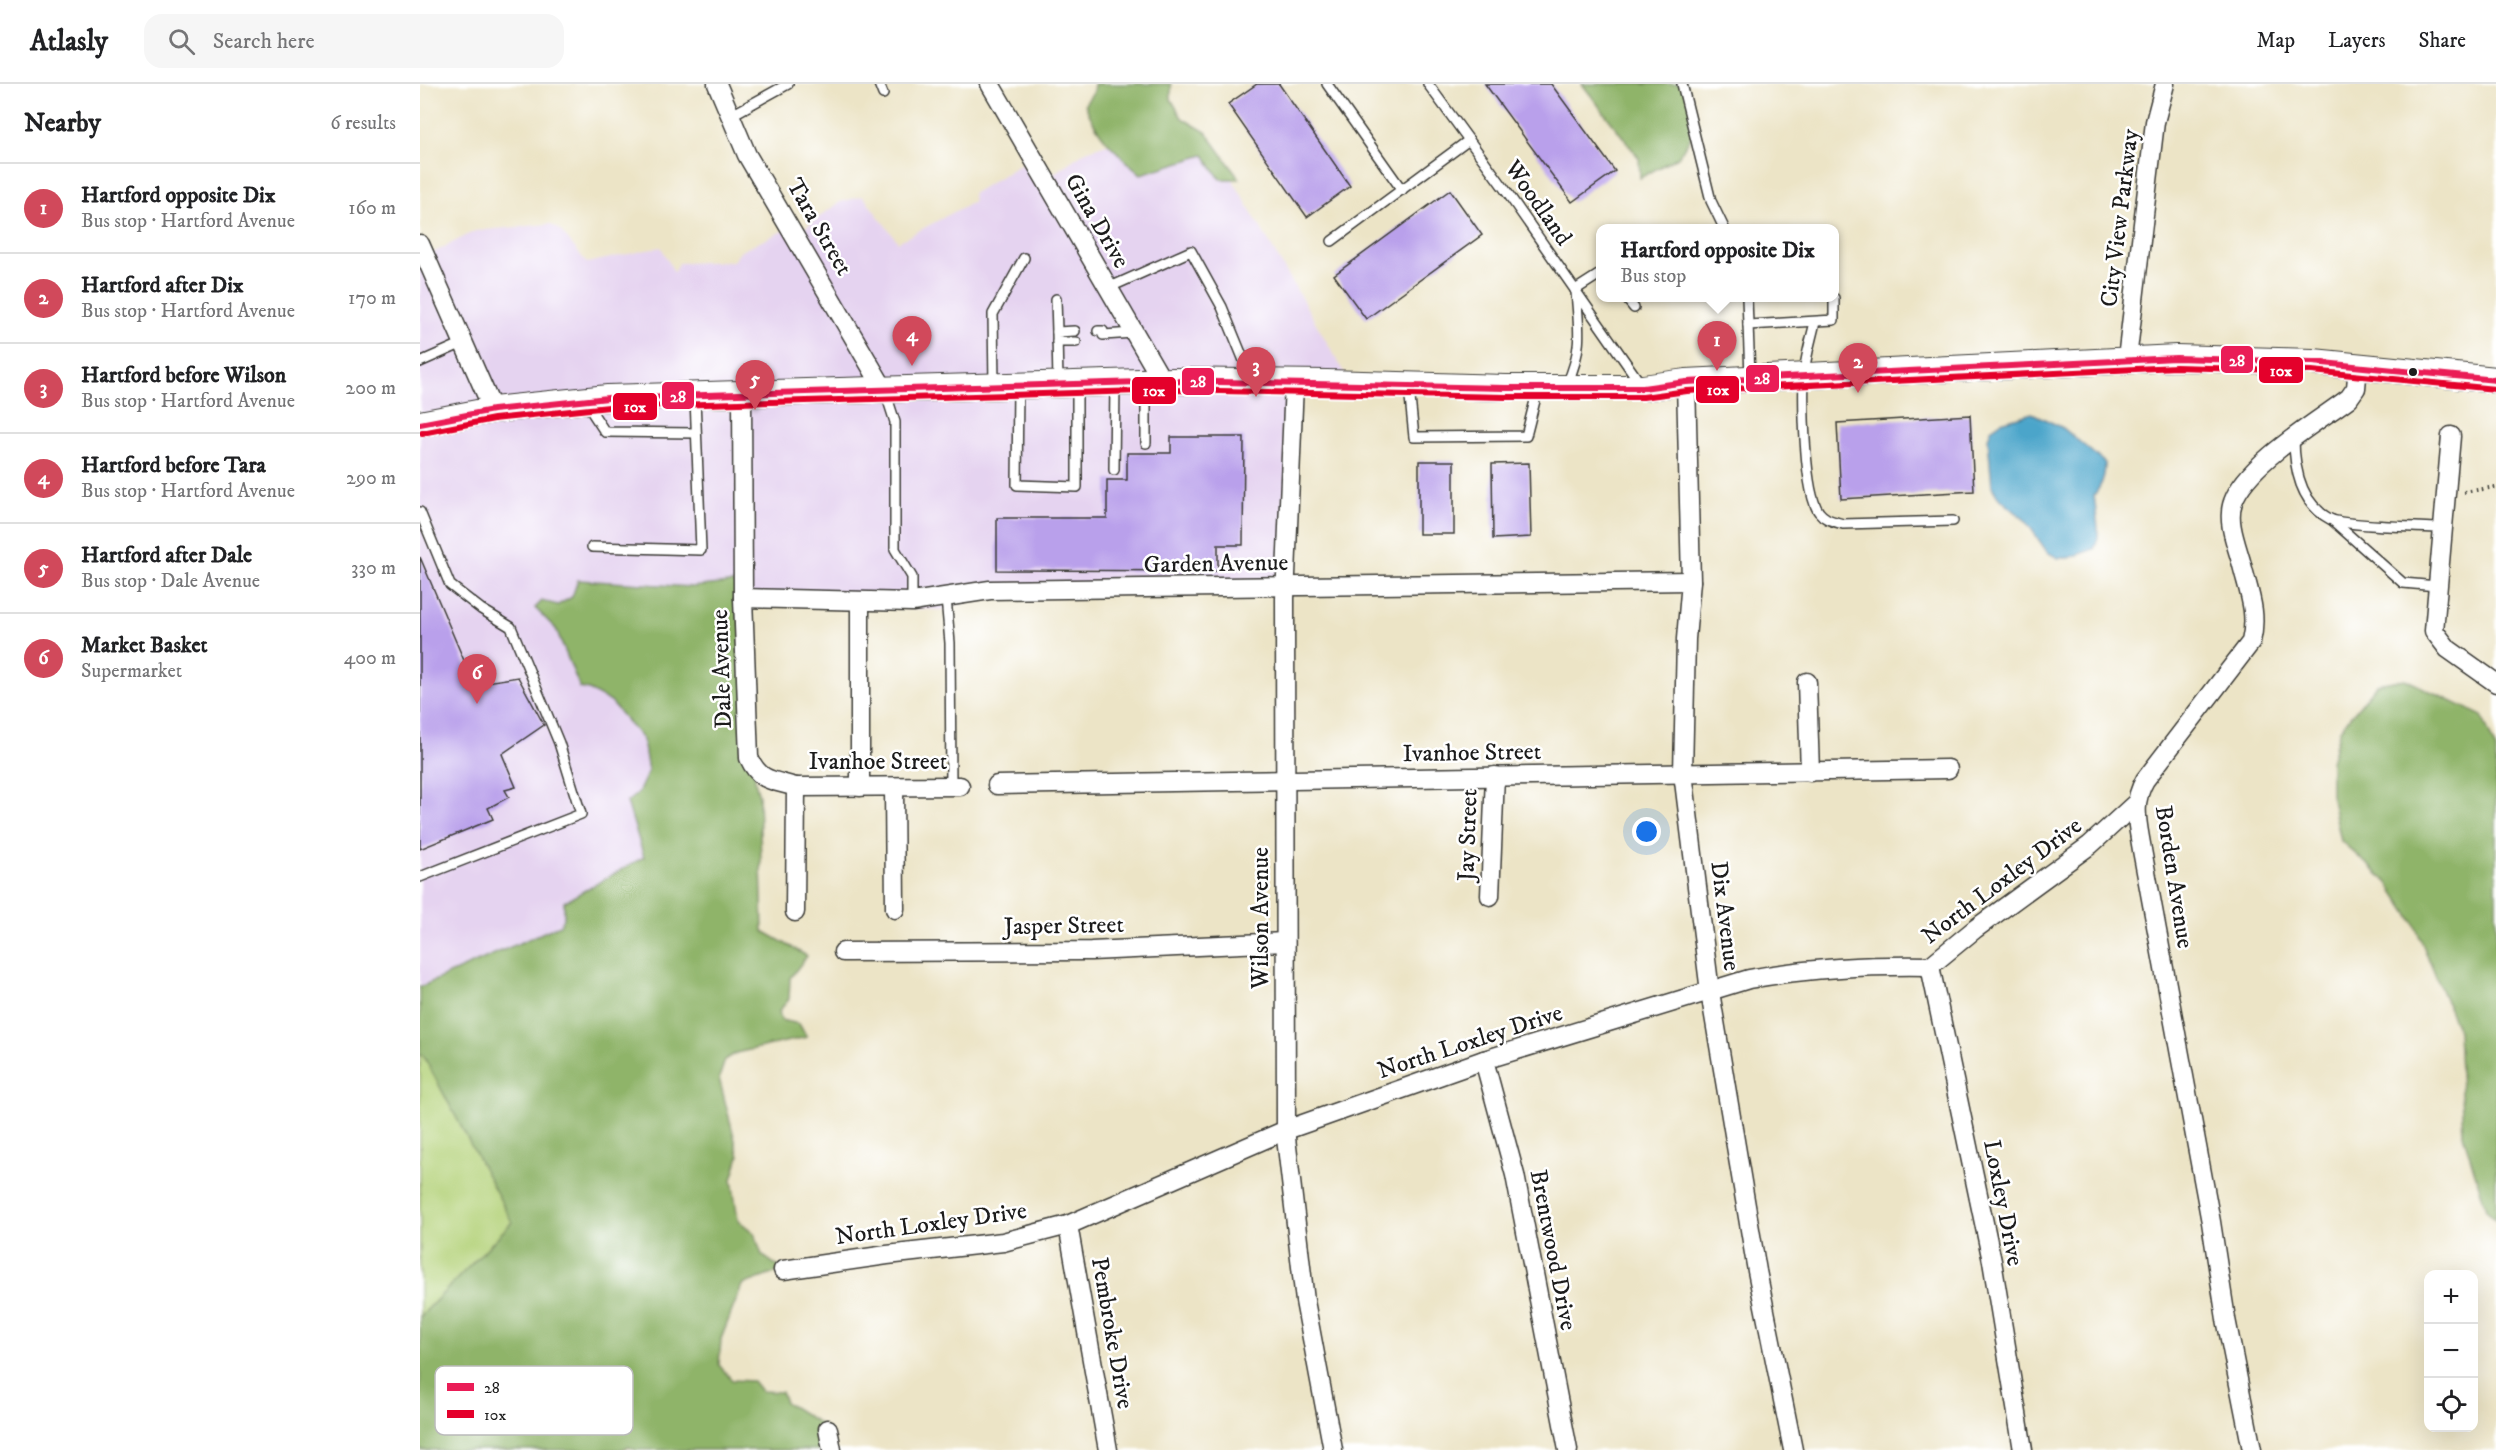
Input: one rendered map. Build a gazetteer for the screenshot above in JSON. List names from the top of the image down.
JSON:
{
  "streets": {
    "street": [
      "City View Parkway",
      "Gina Drive",
      "Tara Street",
      "Garden Avenue",
      "Dale Avenue",
      "Ivanhoe Street",
      "Jay Street",
      "Borden Avenue",
      "North Loxley Drive",
      "Dix Avenue",
      "Wilson Avenue",
      "Jasper Street",
      "Loxley Drive",
      "Brentwood Drive",
      "Pembroke Drive"
    ],
    "lane": ["Woodland"]
  },
  "crossings": [
    ["Garden Avenue", "Dale Avenue"],
    ["Garden Avenue", "Dix Avenue"],
    ["Garden Avenue", "Wilson Avenue"],
    ["Dale Avenue", "Ivanhoe Street"],
    ["Ivanhoe Street", "Jay Street"],
    ["Ivanhoe Street", "Dix Avenue"],
    ["Ivanhoe Street", "Wilson Avenue"],
    ["Borden Avenue", "North Loxley Drive"],
    ["North Loxley Drive", "Dix Avenue"],
    ["North Loxley Drive", "Wilson Avenue"],
    ["North Loxley Drive", "Loxley Drive"],
    ["North Loxley Drive", "Brentwood Drive"],
    ["North Loxley Drive", "Pembroke Drive"],
    ["Wilson Avenue", "Jasper Street"]
  ],
  "lines": ["transit line 28", "transit line 10x"],
  "legend": ["28", "10x"],
  "page": {
    "header": "Atlasly",
    "search": "Search here",
    "nav": ["Map", "Layers", "Share"],
    "heading": ["Nearby", "6 results"],
    "list": [
      {
        "mark": "1",
        "name": "Hartford opposite Dix",
        "note": "Bus stop · Hartford Avenue",
        "value": "160 m"
      },
      {
        "mark": "2",
        "name": "Hartford after Dix",
        "note": "Bus stop · Hartford Avenue",
        "value": "170 m"
      },
      {
        "mark": "3",
        "name": "Hartford before Wilson",
        "note": "Bus stop · Hartford Avenue",
        "value": "200 m"
      },
      {
        "mark": "4",
        "name": "Hartford before Tara",
        "note": "Bus stop · Hartford Avenue",
        "value": "290 m"
      },
      {
        "mark": "5",
        "name": "Hartford after Dale",
        "note": "Bus stop · Dale Avenue",
        "value": "330 m"
      },
      {
        "mark": "6",
        "name": "Market Basket",
        "note": "Supermarket",
        "value": "400 m"
      }
    ],
    "popup": ["Hartford opposite Dix", "Bus stop"],
    "pins": [
      "4",
      "1",
      "2",
      "3",
      "5",
      "6"
    ],
    "map_buttons": ["+", "−"]
  }
}
